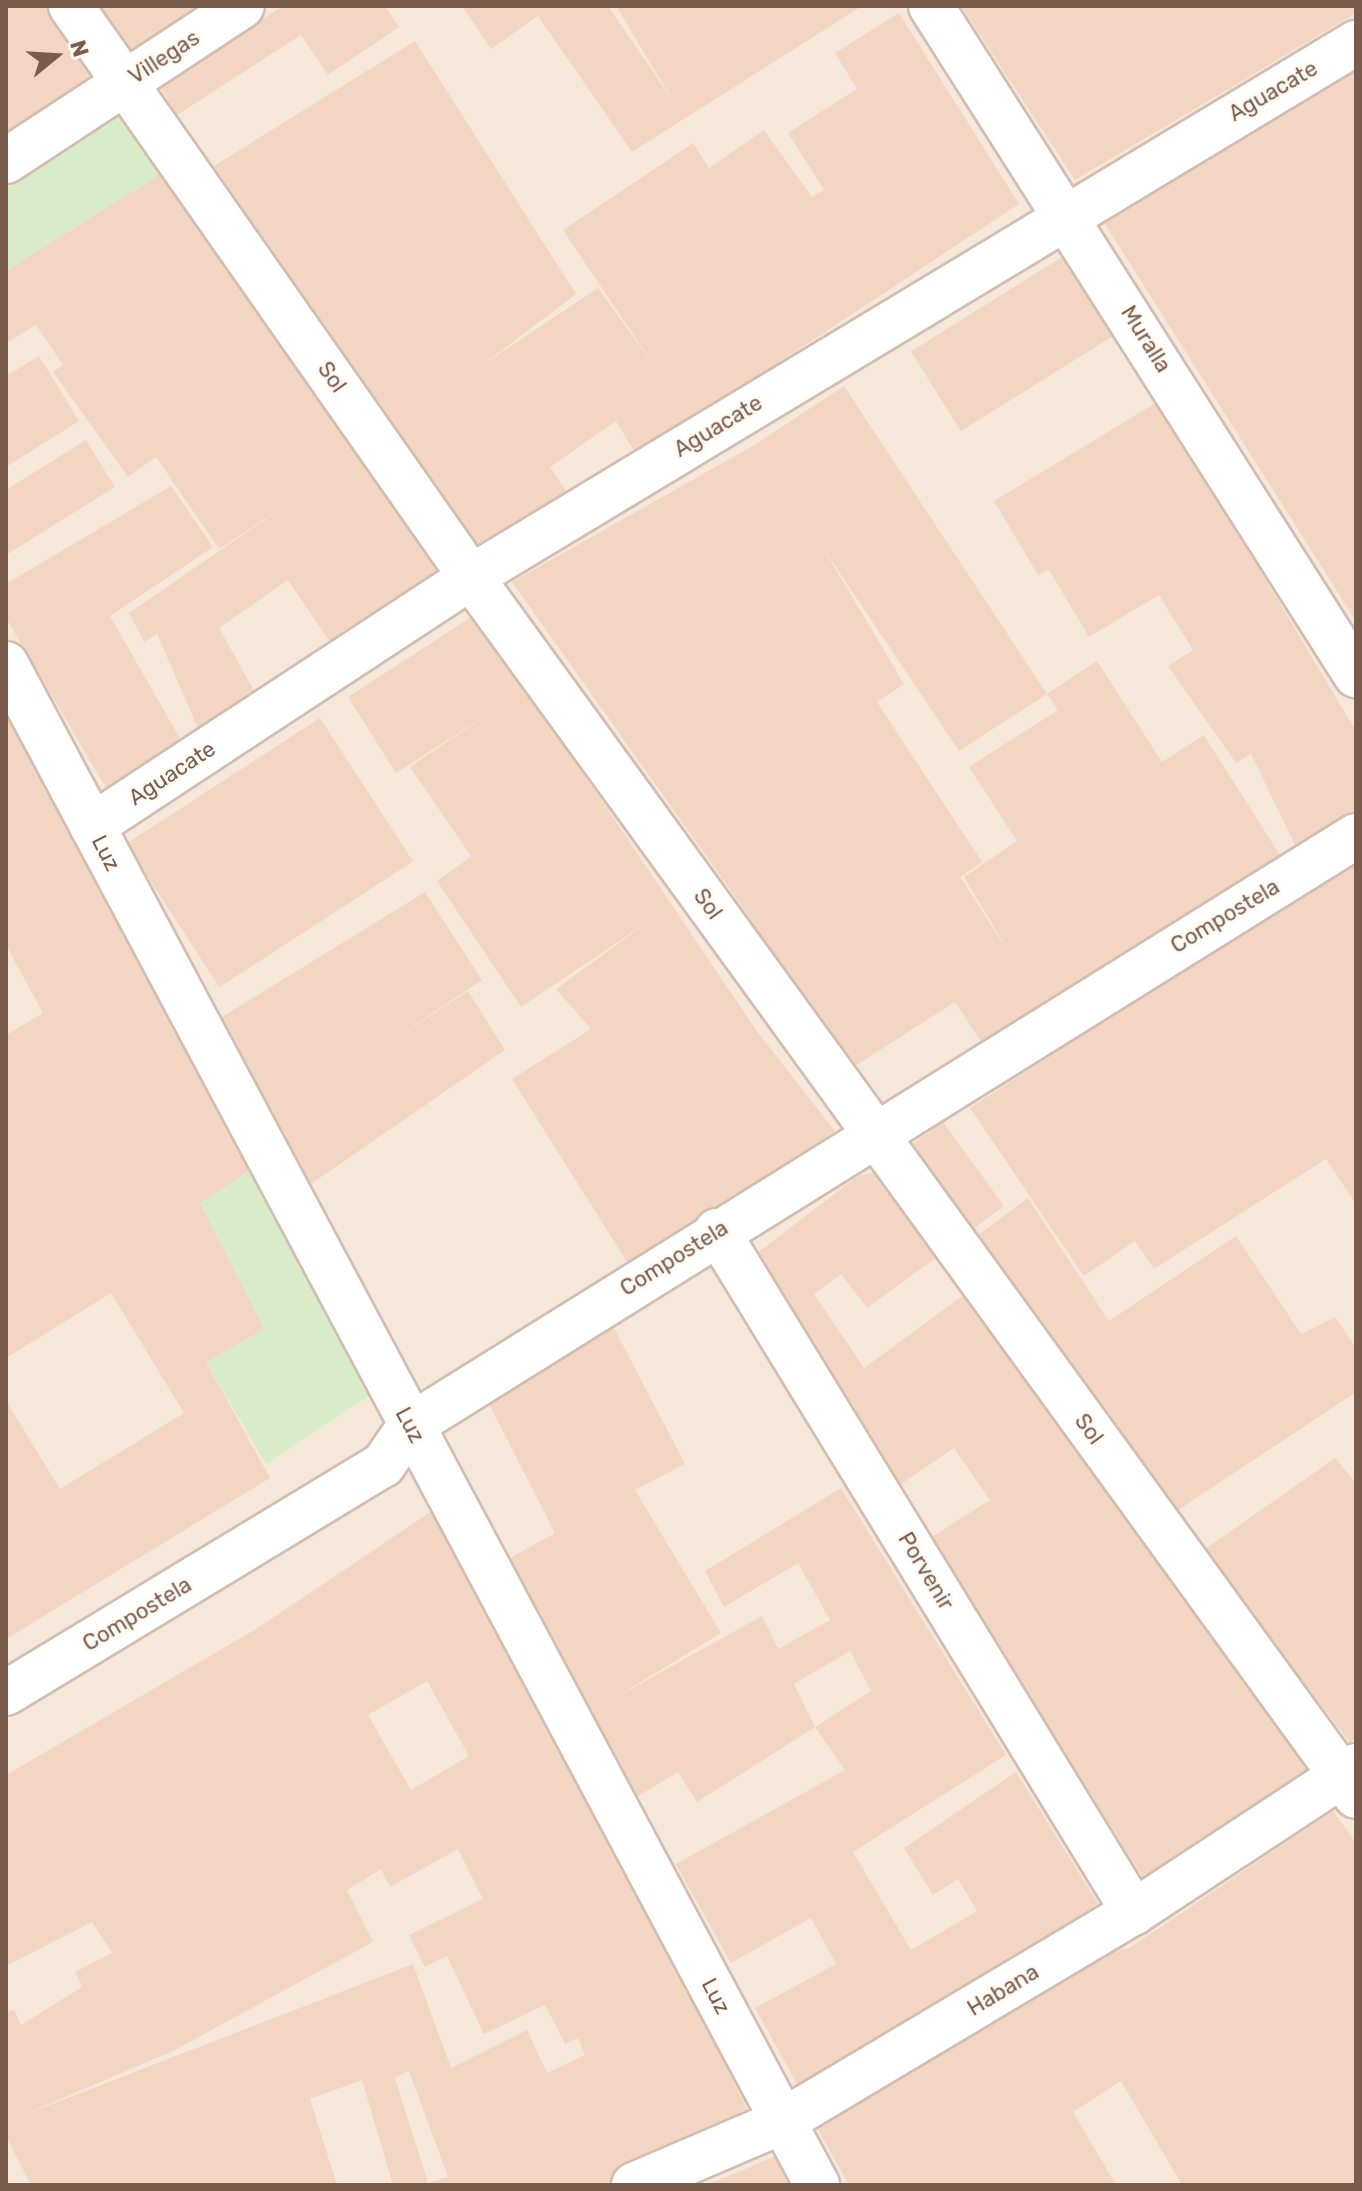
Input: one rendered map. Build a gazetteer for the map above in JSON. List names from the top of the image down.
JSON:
{
  "streets": {
    "street": [
      "Villegas",
      "Aguacate",
      "Muralla",
      "Sol",
      "Luz",
      "Compostela",
      "Porvenir",
      "Habana"
    ]
  },
  "crossings": [
    ["Villegas", "Sol"],
    ["Aguacate", "Muralla"],
    ["Aguacate", "Sol"],
    ["Aguacate", "Luz"],
    ["Sol", "Compostela"],
    ["Sol", "Habana"],
    ["Luz", "Compostela"],
    ["Luz", "Habana"],
    ["Compostela", "Porvenir"],
    ["Porvenir", "Habana"]
  ],
  "north": "right"
}
